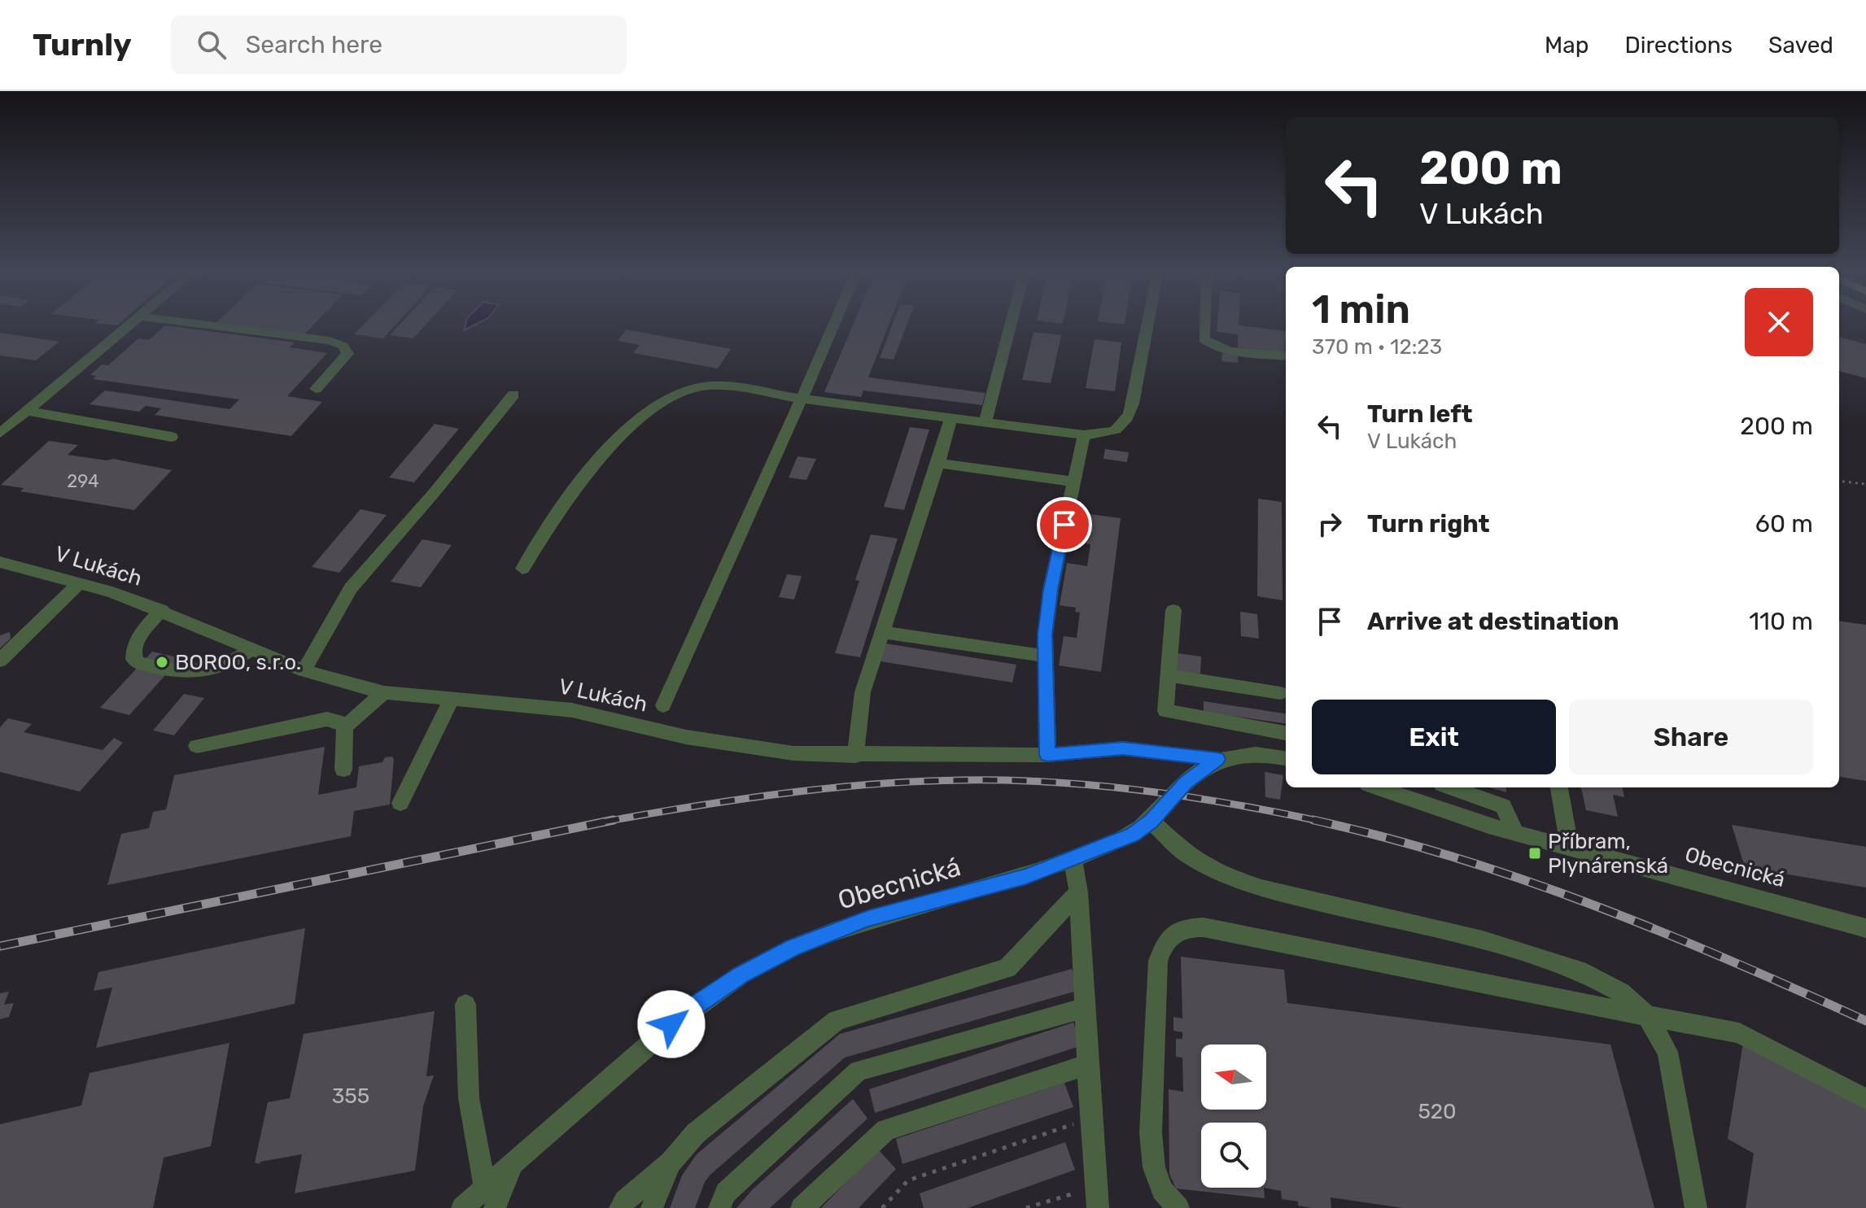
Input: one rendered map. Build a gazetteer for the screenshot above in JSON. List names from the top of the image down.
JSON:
{
  "streets": {
    "street": ["V Lukách", "Obecnická"]
  },
  "crossings": [
    ["V Lukách", "Obecnická"]
  ],
  "places": {
    "other": ["BOROO, s.r.o."],
    "transit": ["Příbram, Plynárenská"]
  },
  "house_numbers": ["294", "355", "520"],
  "north": "left",
  "page": {
    "header": "Turnly",
    "search": "Search here",
    "nav": ["Map", "Directions", "Saved"],
    "turn": ["200 m", "V Lukách"],
    "heading": ["1 min", "370 m · 12:23"],
    "list": [
      {
        "name": "Turn left",
        "note": "V Lukách",
        "value": "200 m"
      },
      {
        "name": "Turn right",
        "value": "60 m"
      },
      {
        "name": "Arrive at destination",
        "value": "110 m"
      }
    ],
    "buttons": ["Exit", "Share"]
  }
}
